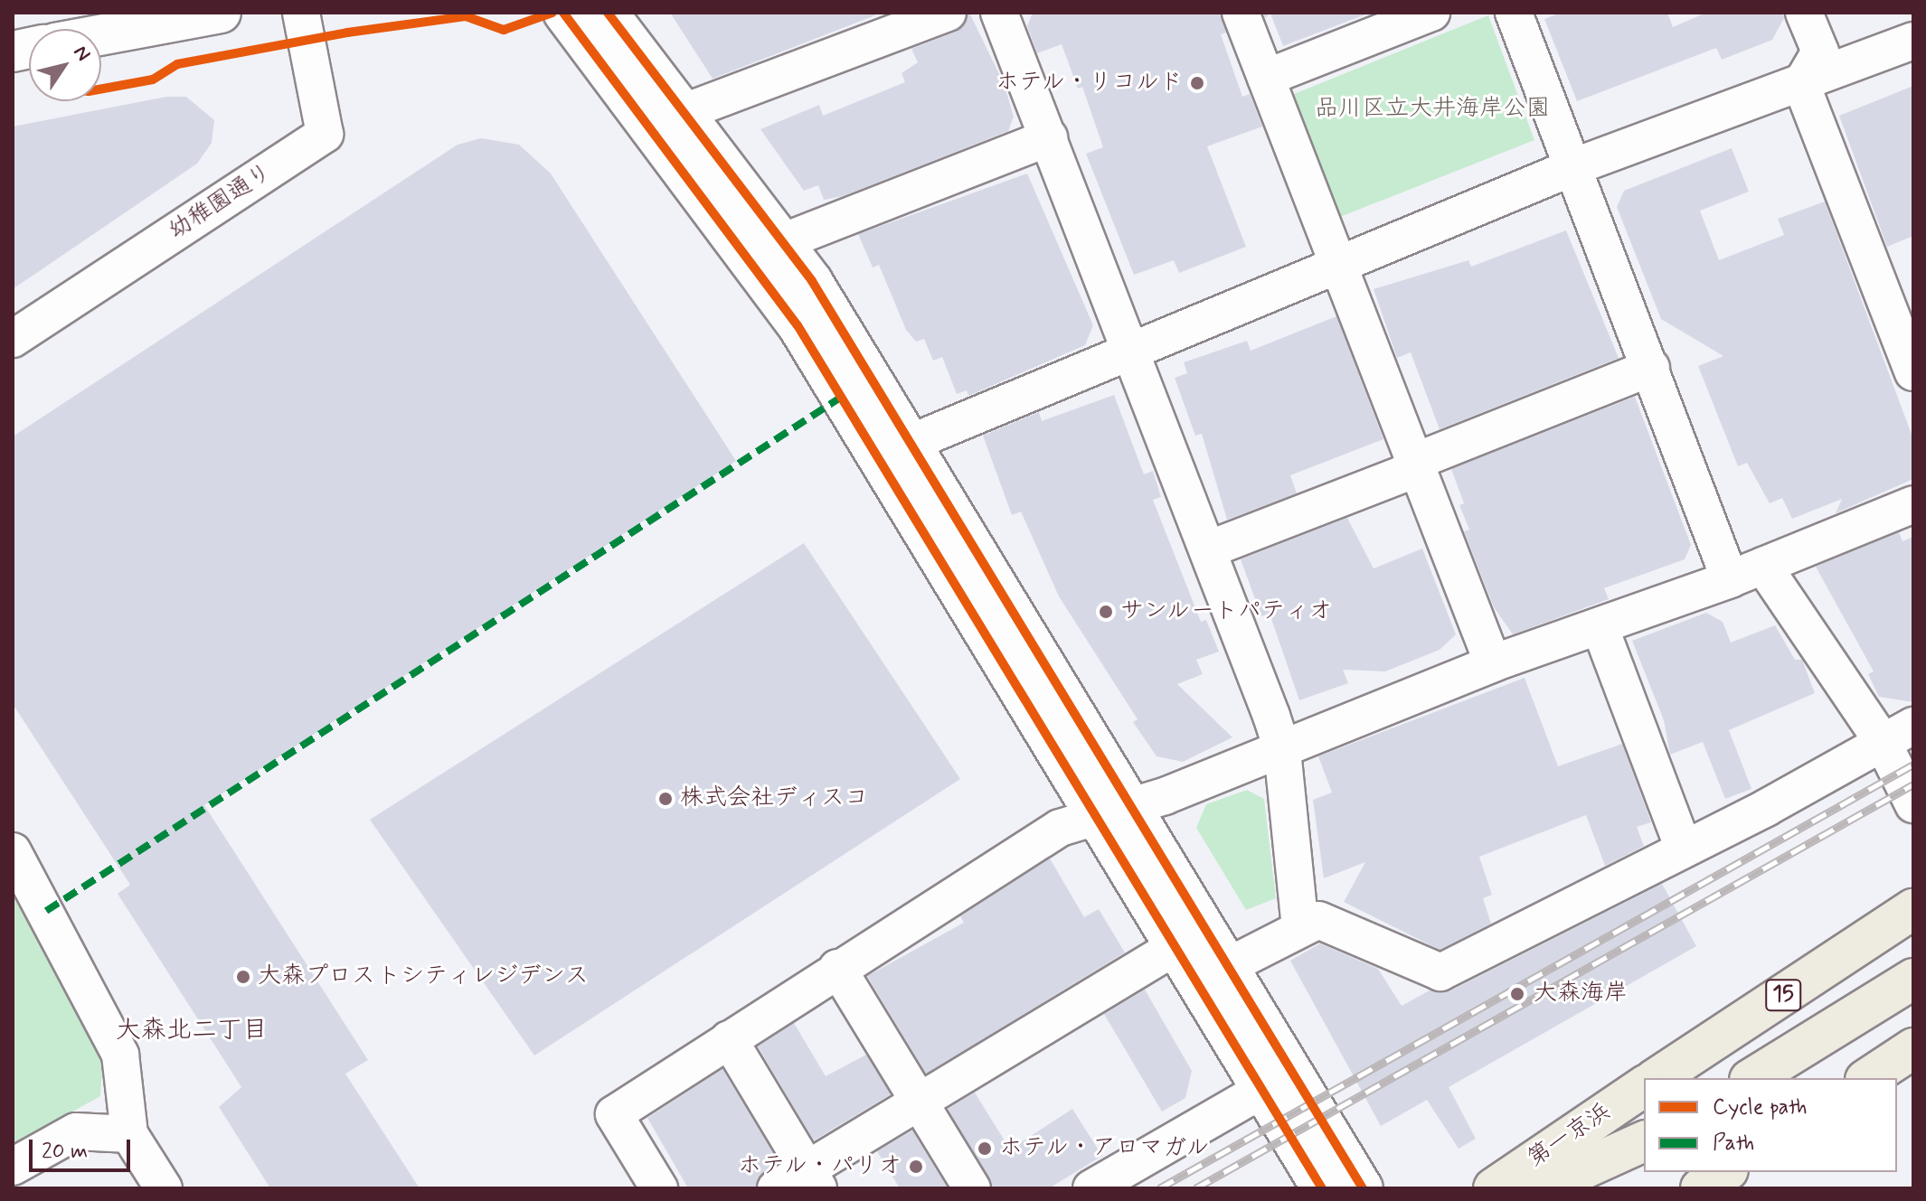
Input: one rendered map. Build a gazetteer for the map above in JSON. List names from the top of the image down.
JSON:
{
  "streets": {
    "highway": ["15", "第一京浜"],
    "street": ["幼稚園通り"]
  },
  "districts": ["大森北二丁目"],
  "parks": ["品川区立大井海岸公園"],
  "places": [
    "ホテル・リコルド",
    "サンルートパティオ",
    "株式会社ディスコ",
    "大森プロストシティレジデンス",
    "大森海岸",
    "ホテル・アロマガル",
    "ホテル・パリオ"
  ],
  "legend": ["Cycle path", "Path"],
  "scale_bar": "20 m",
  "north": "top right"
}
